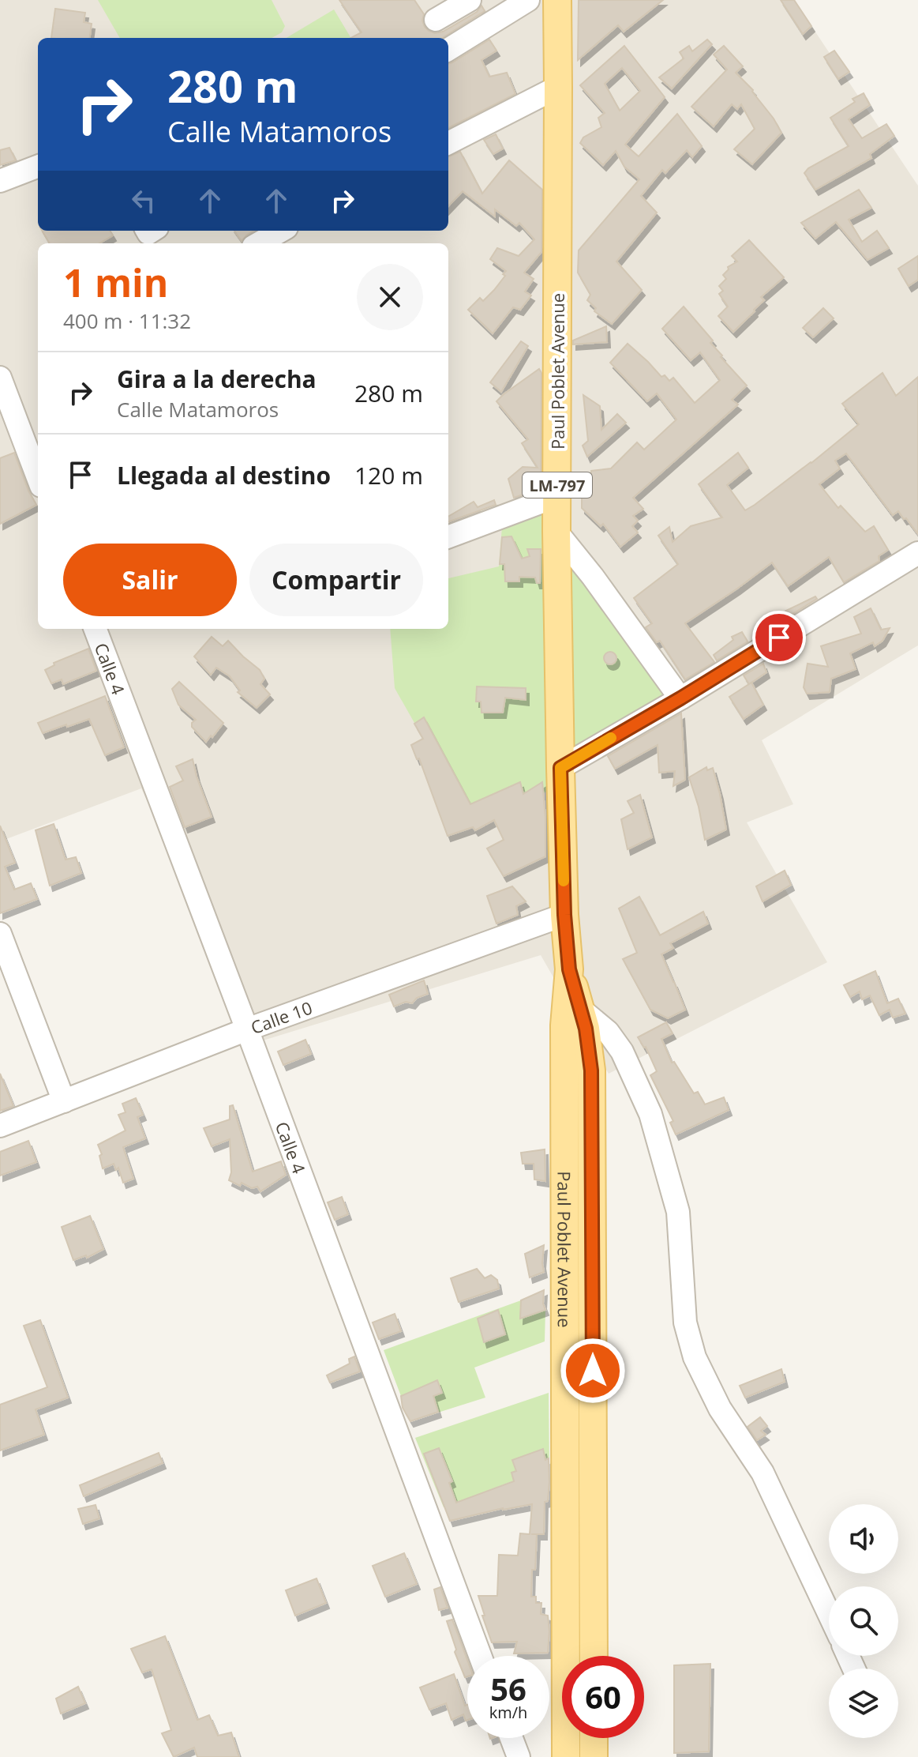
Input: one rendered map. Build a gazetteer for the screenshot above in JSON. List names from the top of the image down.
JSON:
{
  "streets": {
    "main road": ["Paul Poblet Avenue", "LM-797"],
    "street": ["Calle 4", "Calle 10"]
  },
  "crossings": [
    ["Paul Poblet Avenue", "Calle 10"],
    ["Calle 4", "Calle 10"]
  ],
  "page": {
    "turn": ["280 m", "Calle Matamoros"],
    "heading": ["1 min", "400 m · 11:32"],
    "list": [
      {
        "name": "Gira a la derecha",
        "note": "Calle Matamoros",
        "value": "280 m"
      },
      {
        "name": "Llegada al destino",
        "value": "120 m"
      }
    ],
    "buttons": ["Salir", "Compartir"],
    "speed": "56 km/h",
    "limit": "60"
  }
}
